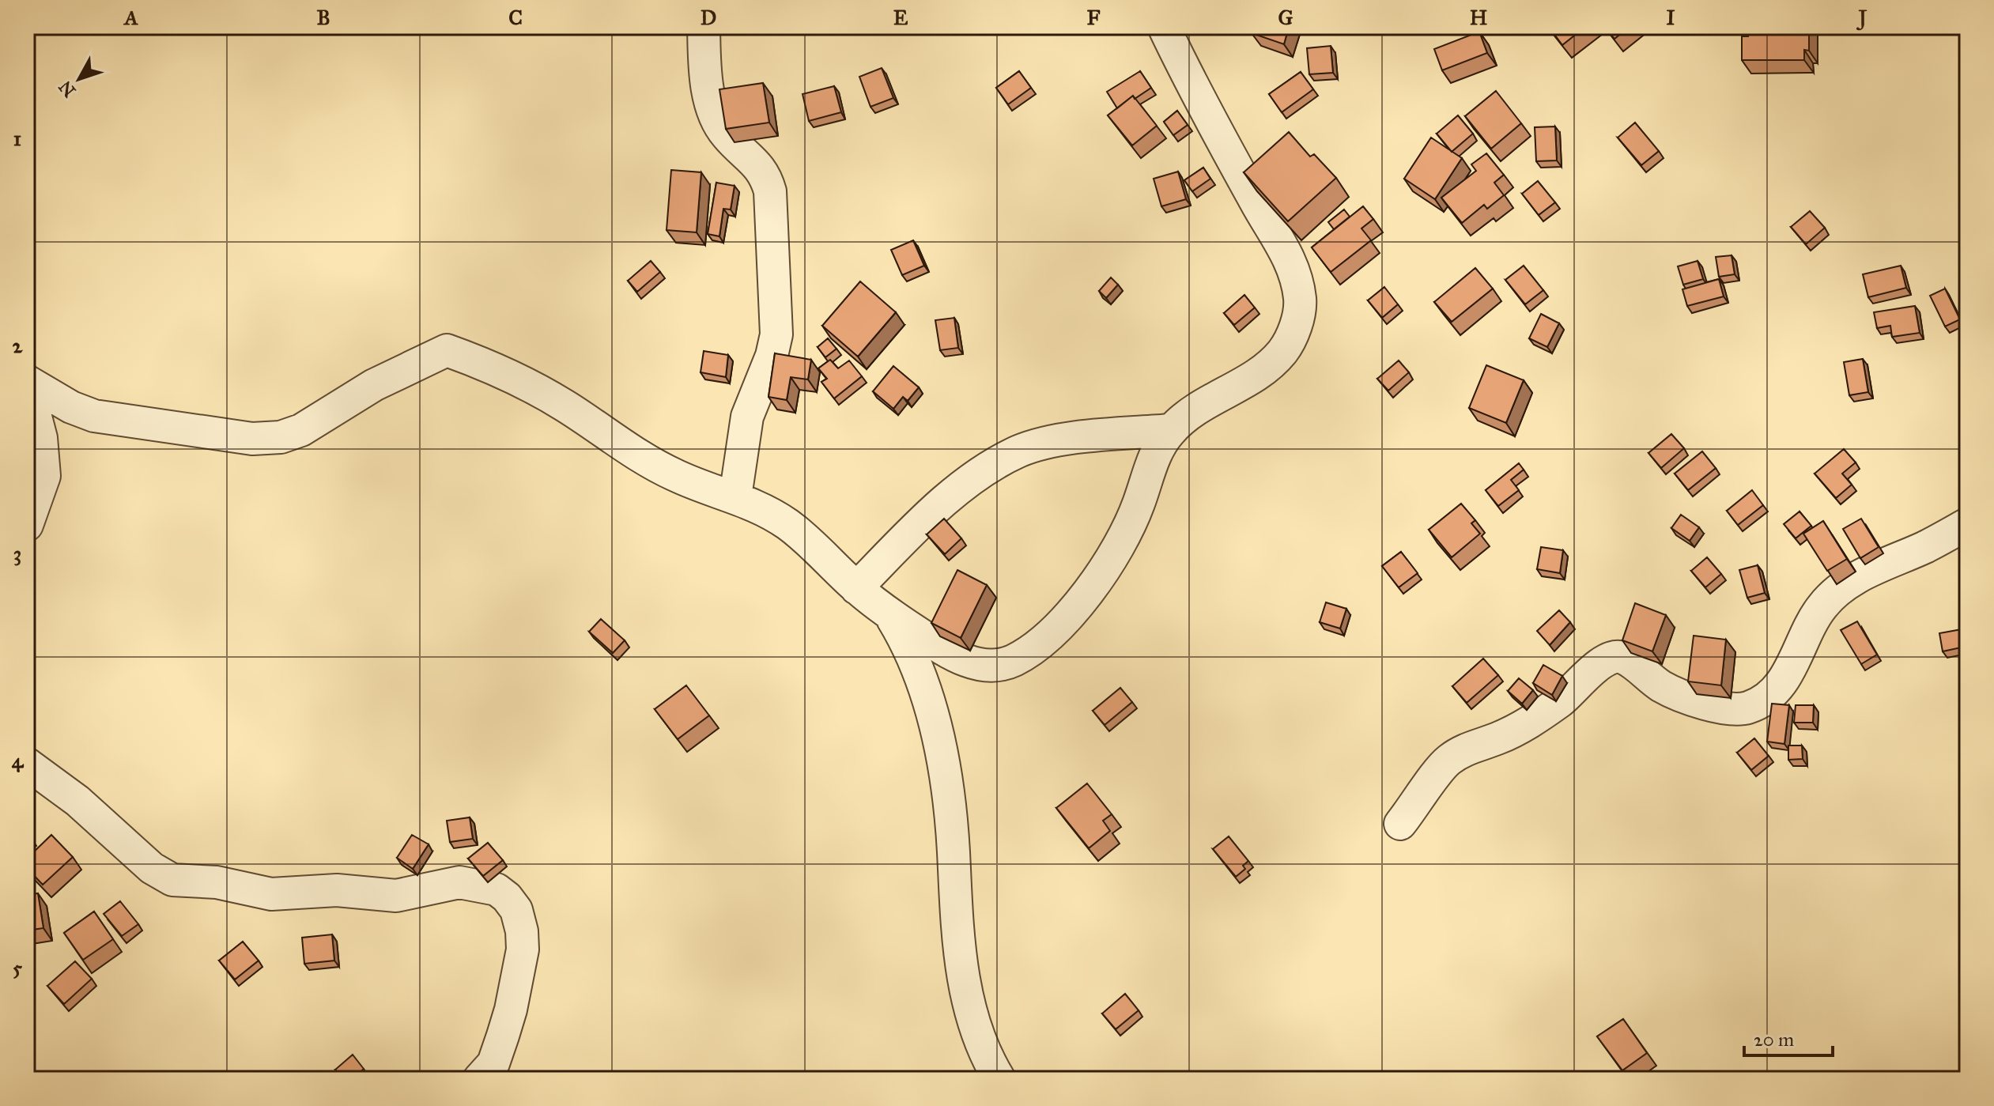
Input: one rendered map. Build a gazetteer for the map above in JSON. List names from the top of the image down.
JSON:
{
  "scale_bar": "20 m",
  "north": "bottom left",
  "grid": {
    "columns": [
      "A",
      "B",
      "C",
      "D",
      "E",
      "F",
      "G",
      "H",
      "I",
      "J"
    ],
    "rows": [
      "1",
      "2",
      "3",
      "4",
      "5"
    ]
  }
}
